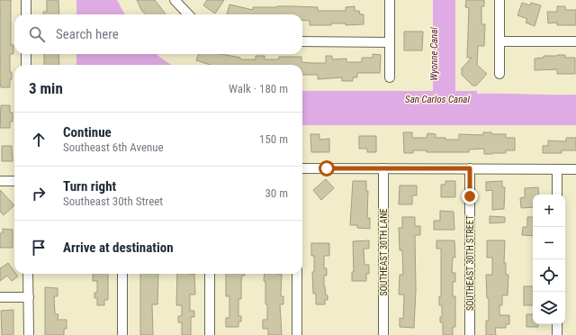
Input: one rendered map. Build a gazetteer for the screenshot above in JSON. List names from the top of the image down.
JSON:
{
  "streets": {
    "street": ["SOUTHEAST 30TH LANE", "SOUTHEAST 30TH STREET"]
  },
  "water": ["Wyonne Canal", "San Carlos Canal"],
  "page": {
    "search": "Search here",
    "heading": ["3 min", "Walk · 180 m"],
    "list": [
      ["Continue", "Southeast 6th Avenue", "150 m"],
      ["Turn right", "Southeast 30th Street", "30 m"],
      "Arrive at destination"
    ],
    "map_buttons": ["+", "−"]
  }
}
